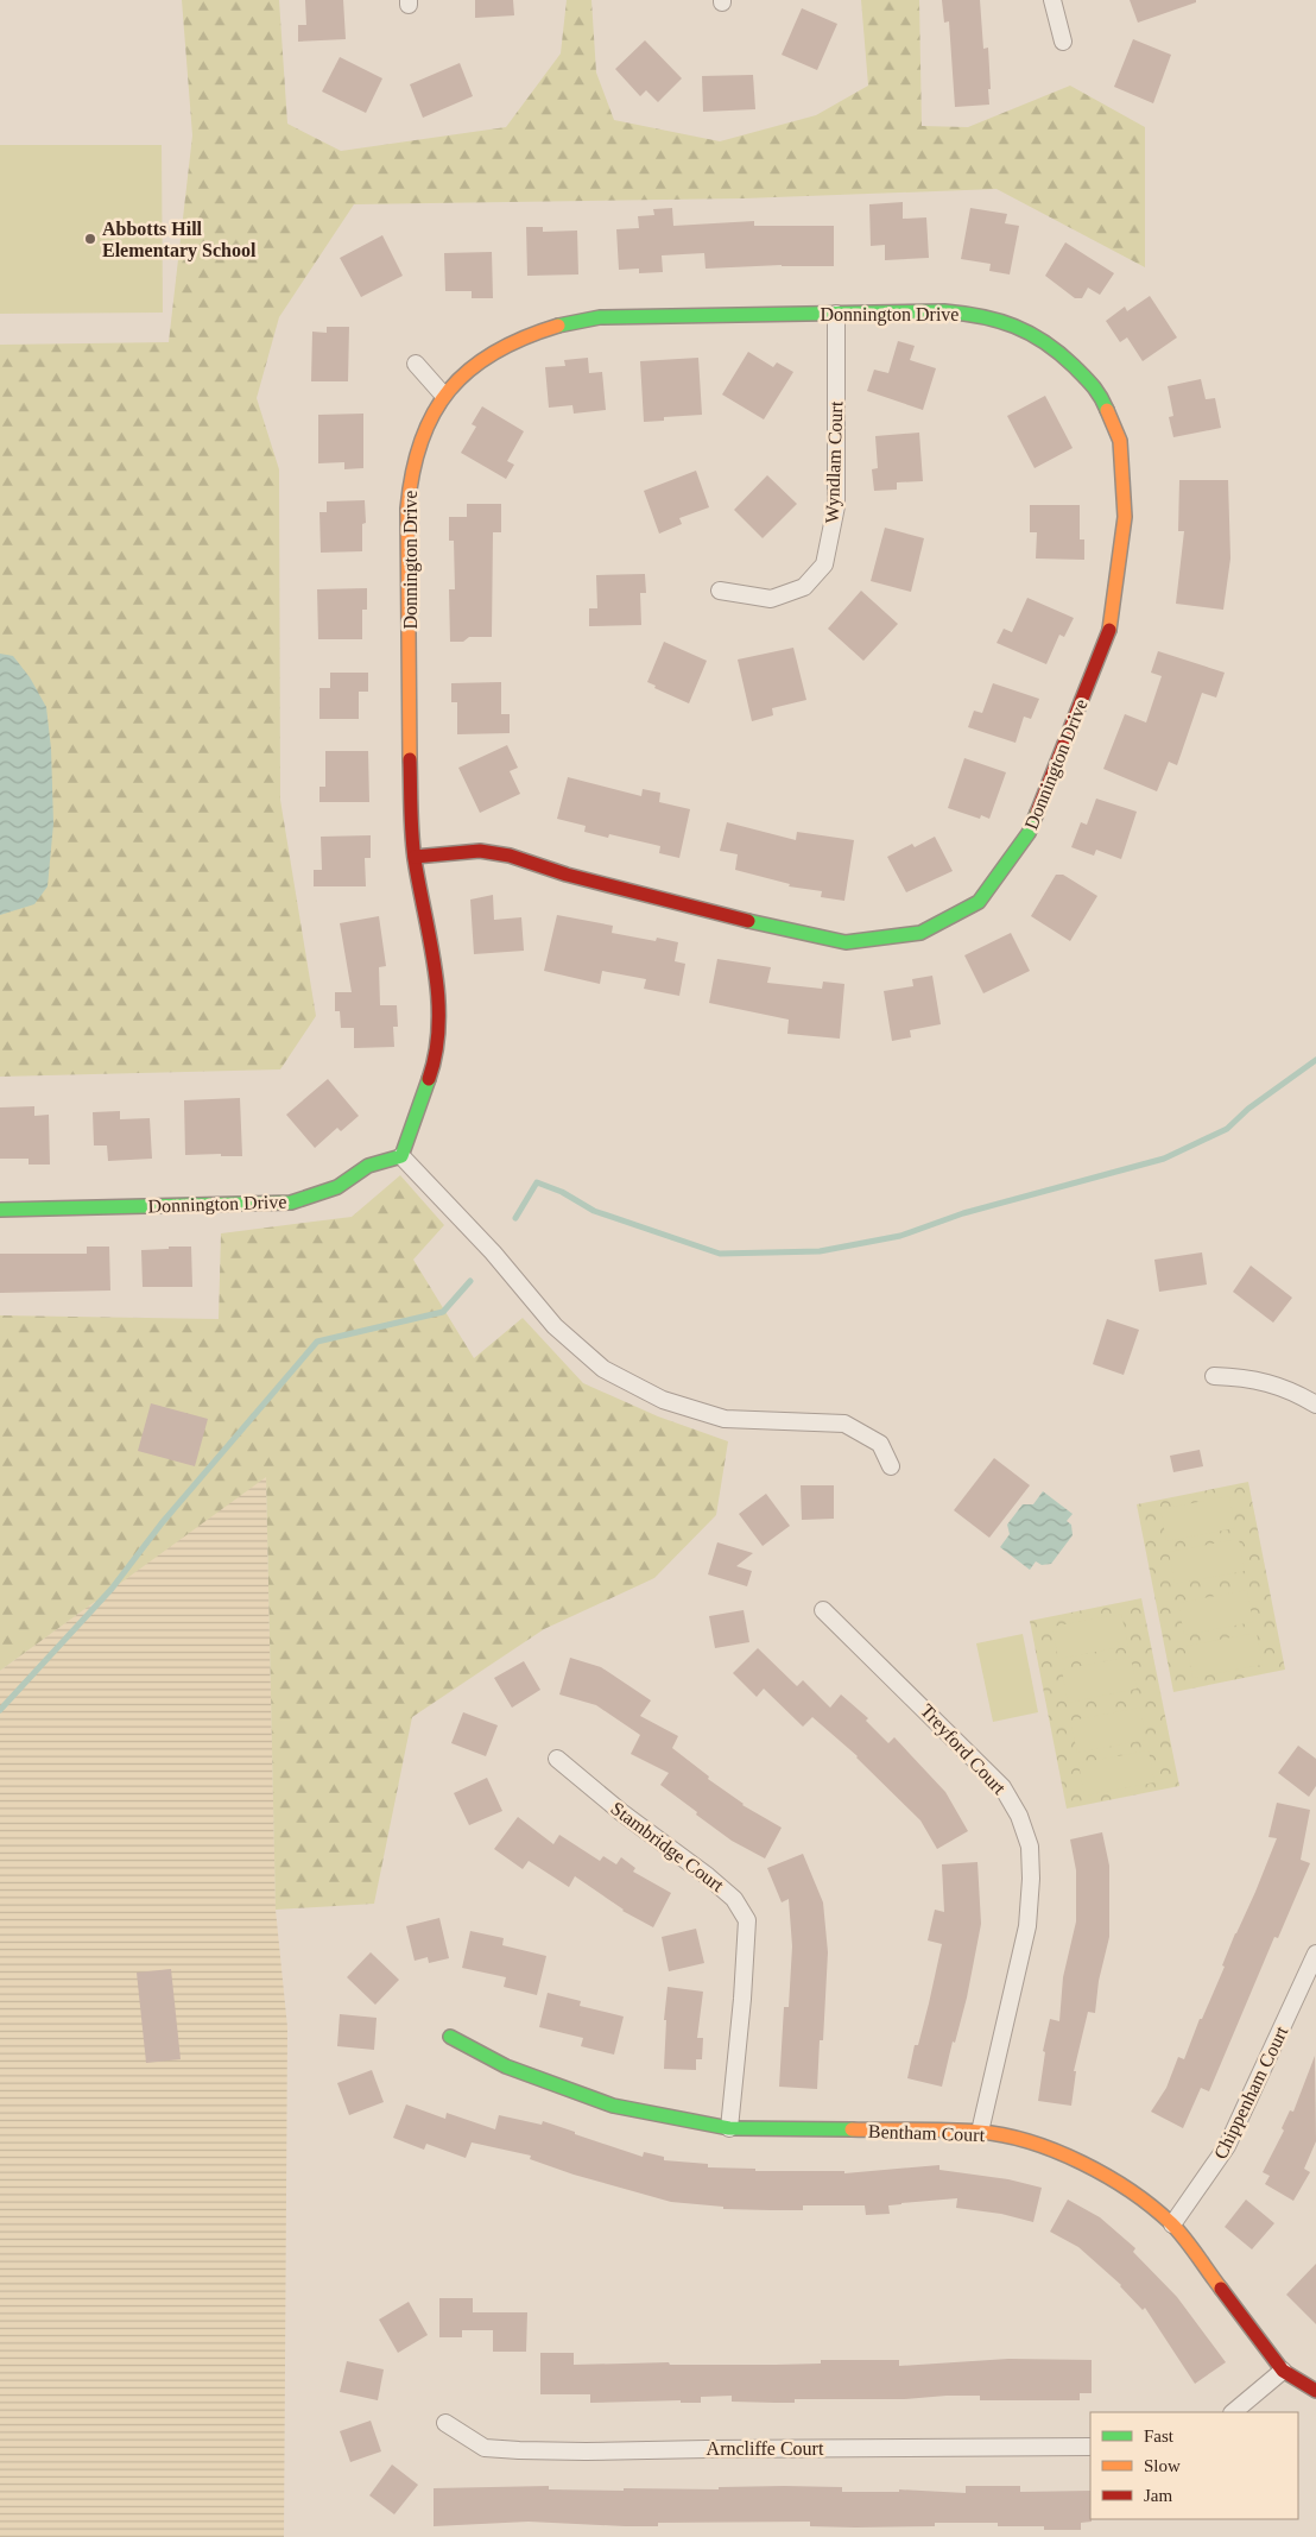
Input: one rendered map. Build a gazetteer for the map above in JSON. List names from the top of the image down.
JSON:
{
  "streets": {
    "street": [
      "Donnington Drive",
      "Wyndlam Court",
      "Treyford Court",
      "Stambridge Court",
      "Chippenham Court",
      "Bentham Court",
      "Arncliffe Court"
    ]
  },
  "crossings": [
    ["Donnington Drive", "Wyndlam Court"],
    ["Treyford Court", "Bentham Court"],
    ["Stambridge Court", "Bentham Court"],
    ["Chippenham Court", "Bentham Court"]
  ],
  "places": ["Abbotts Hill Elementary School"],
  "legend": ["Fast", "Slow", "Jam"]
}
